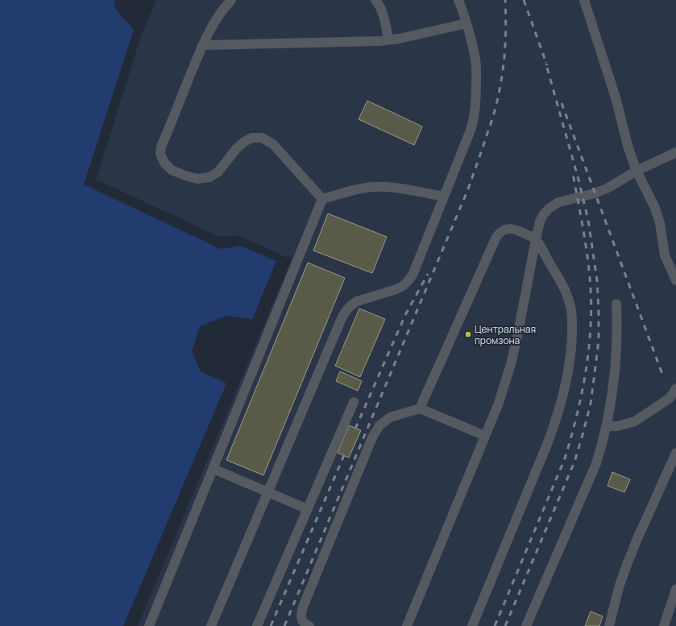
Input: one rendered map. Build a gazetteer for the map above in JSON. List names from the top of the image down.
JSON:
{
  "places": ["Центральная промзона"]
}
